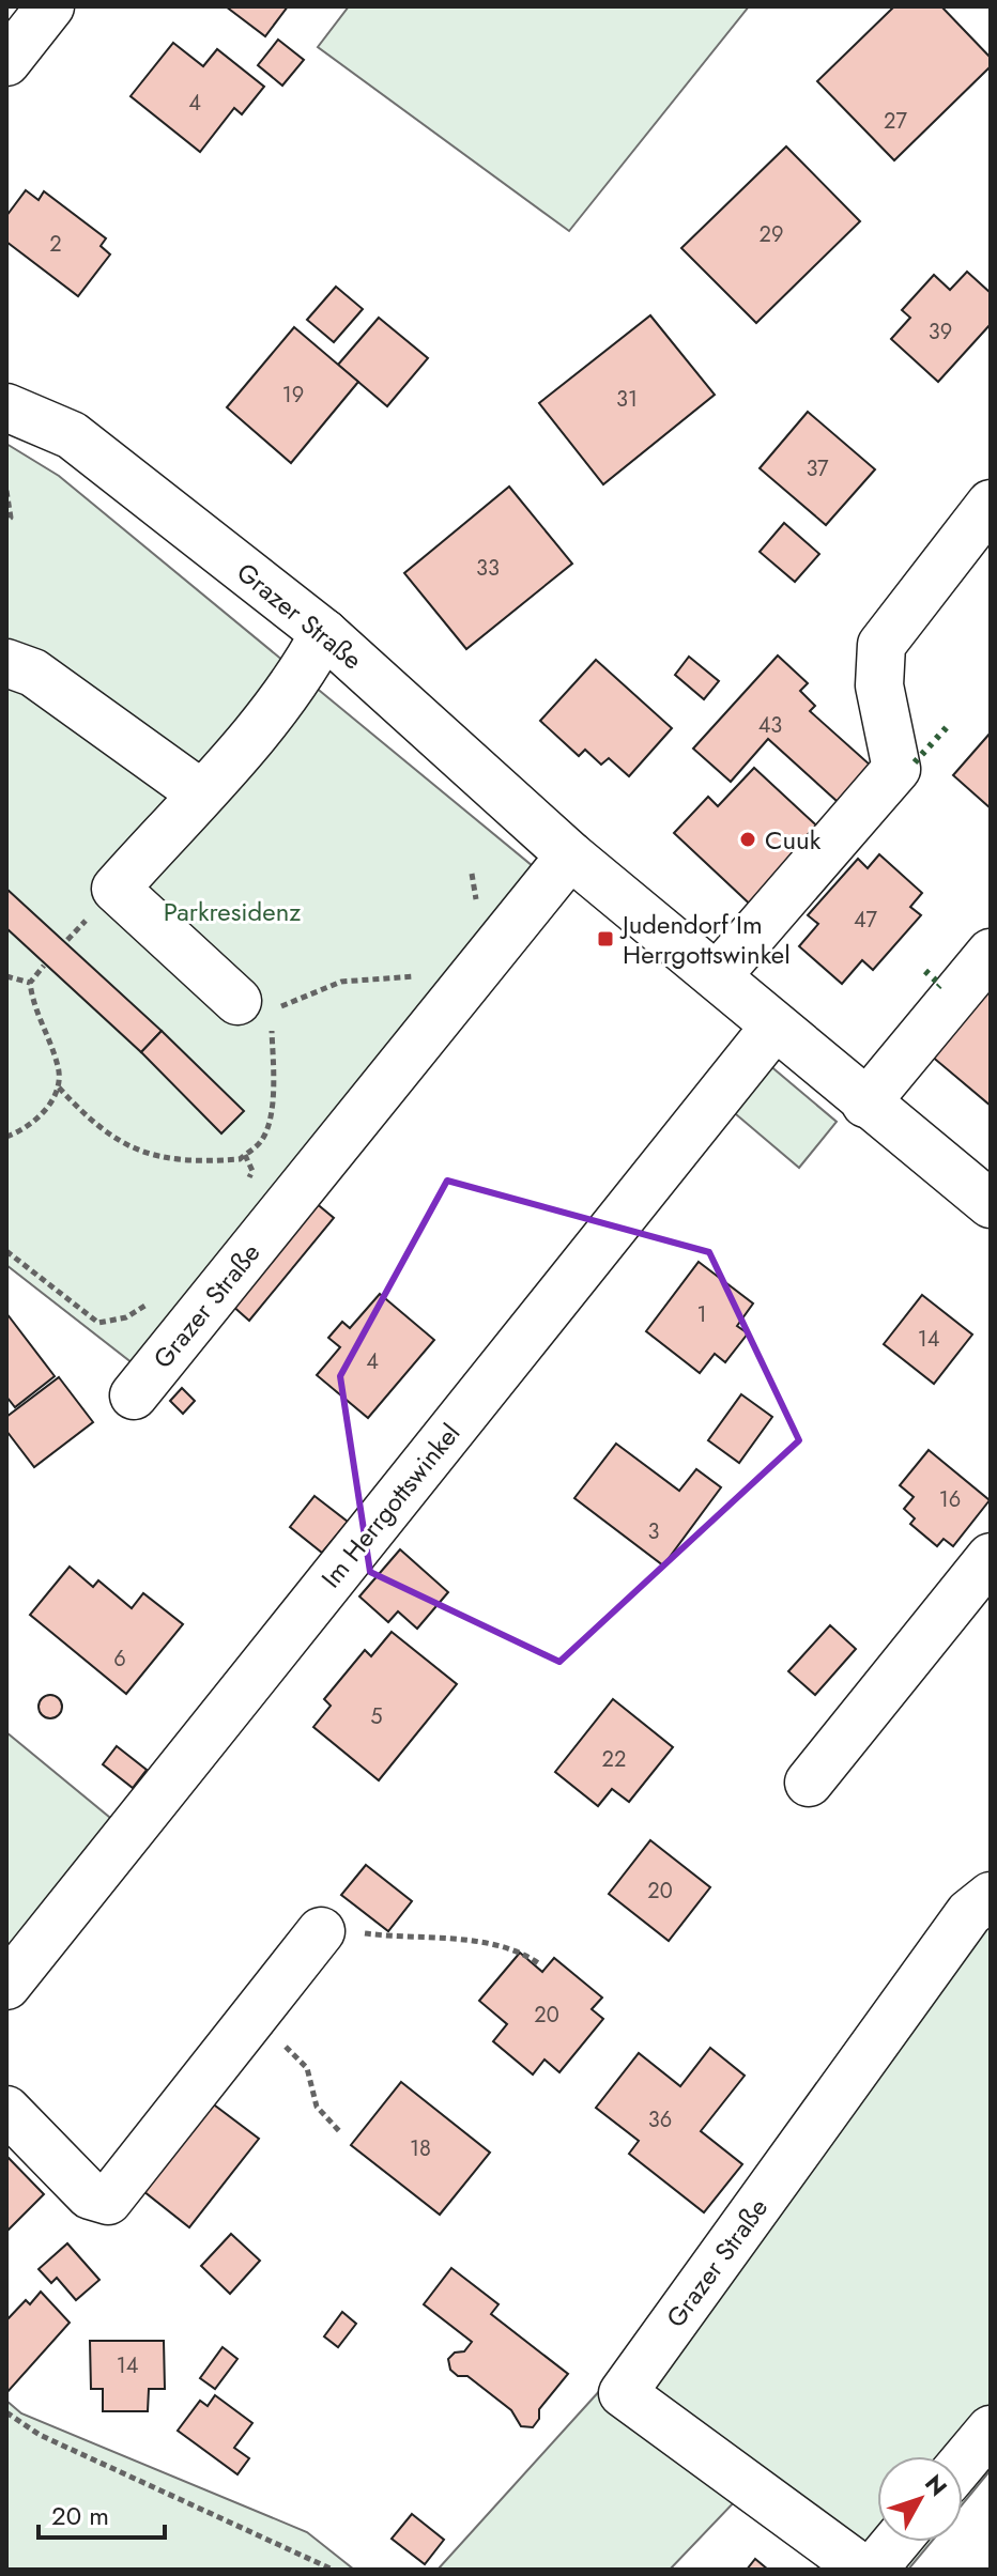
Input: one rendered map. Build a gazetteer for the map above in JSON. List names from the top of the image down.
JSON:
{
  "streets": {
    "street": ["Grazer Straße", "Im Herrgottswinkel"]
  },
  "crossings": [
    ["Grazer Straße", "Im Herrgottswinkel"]
  ],
  "parks": ["Parkresidenz"],
  "places": {
    "other": ["Cuuk"],
    "transit": ["Judendorf Im Herrgottswinkel"]
  },
  "house_numbers": [
    "4",
    "27",
    "29",
    "2",
    "39",
    "19",
    "31",
    "37",
    "33",
    "43",
    "47",
    "1",
    "14",
    "4",
    "16",
    "3",
    "6",
    "5",
    "22",
    "20",
    "20",
    "36",
    "18",
    "14"
  ],
  "scale_bar": "20 m",
  "north": "top right"
}
